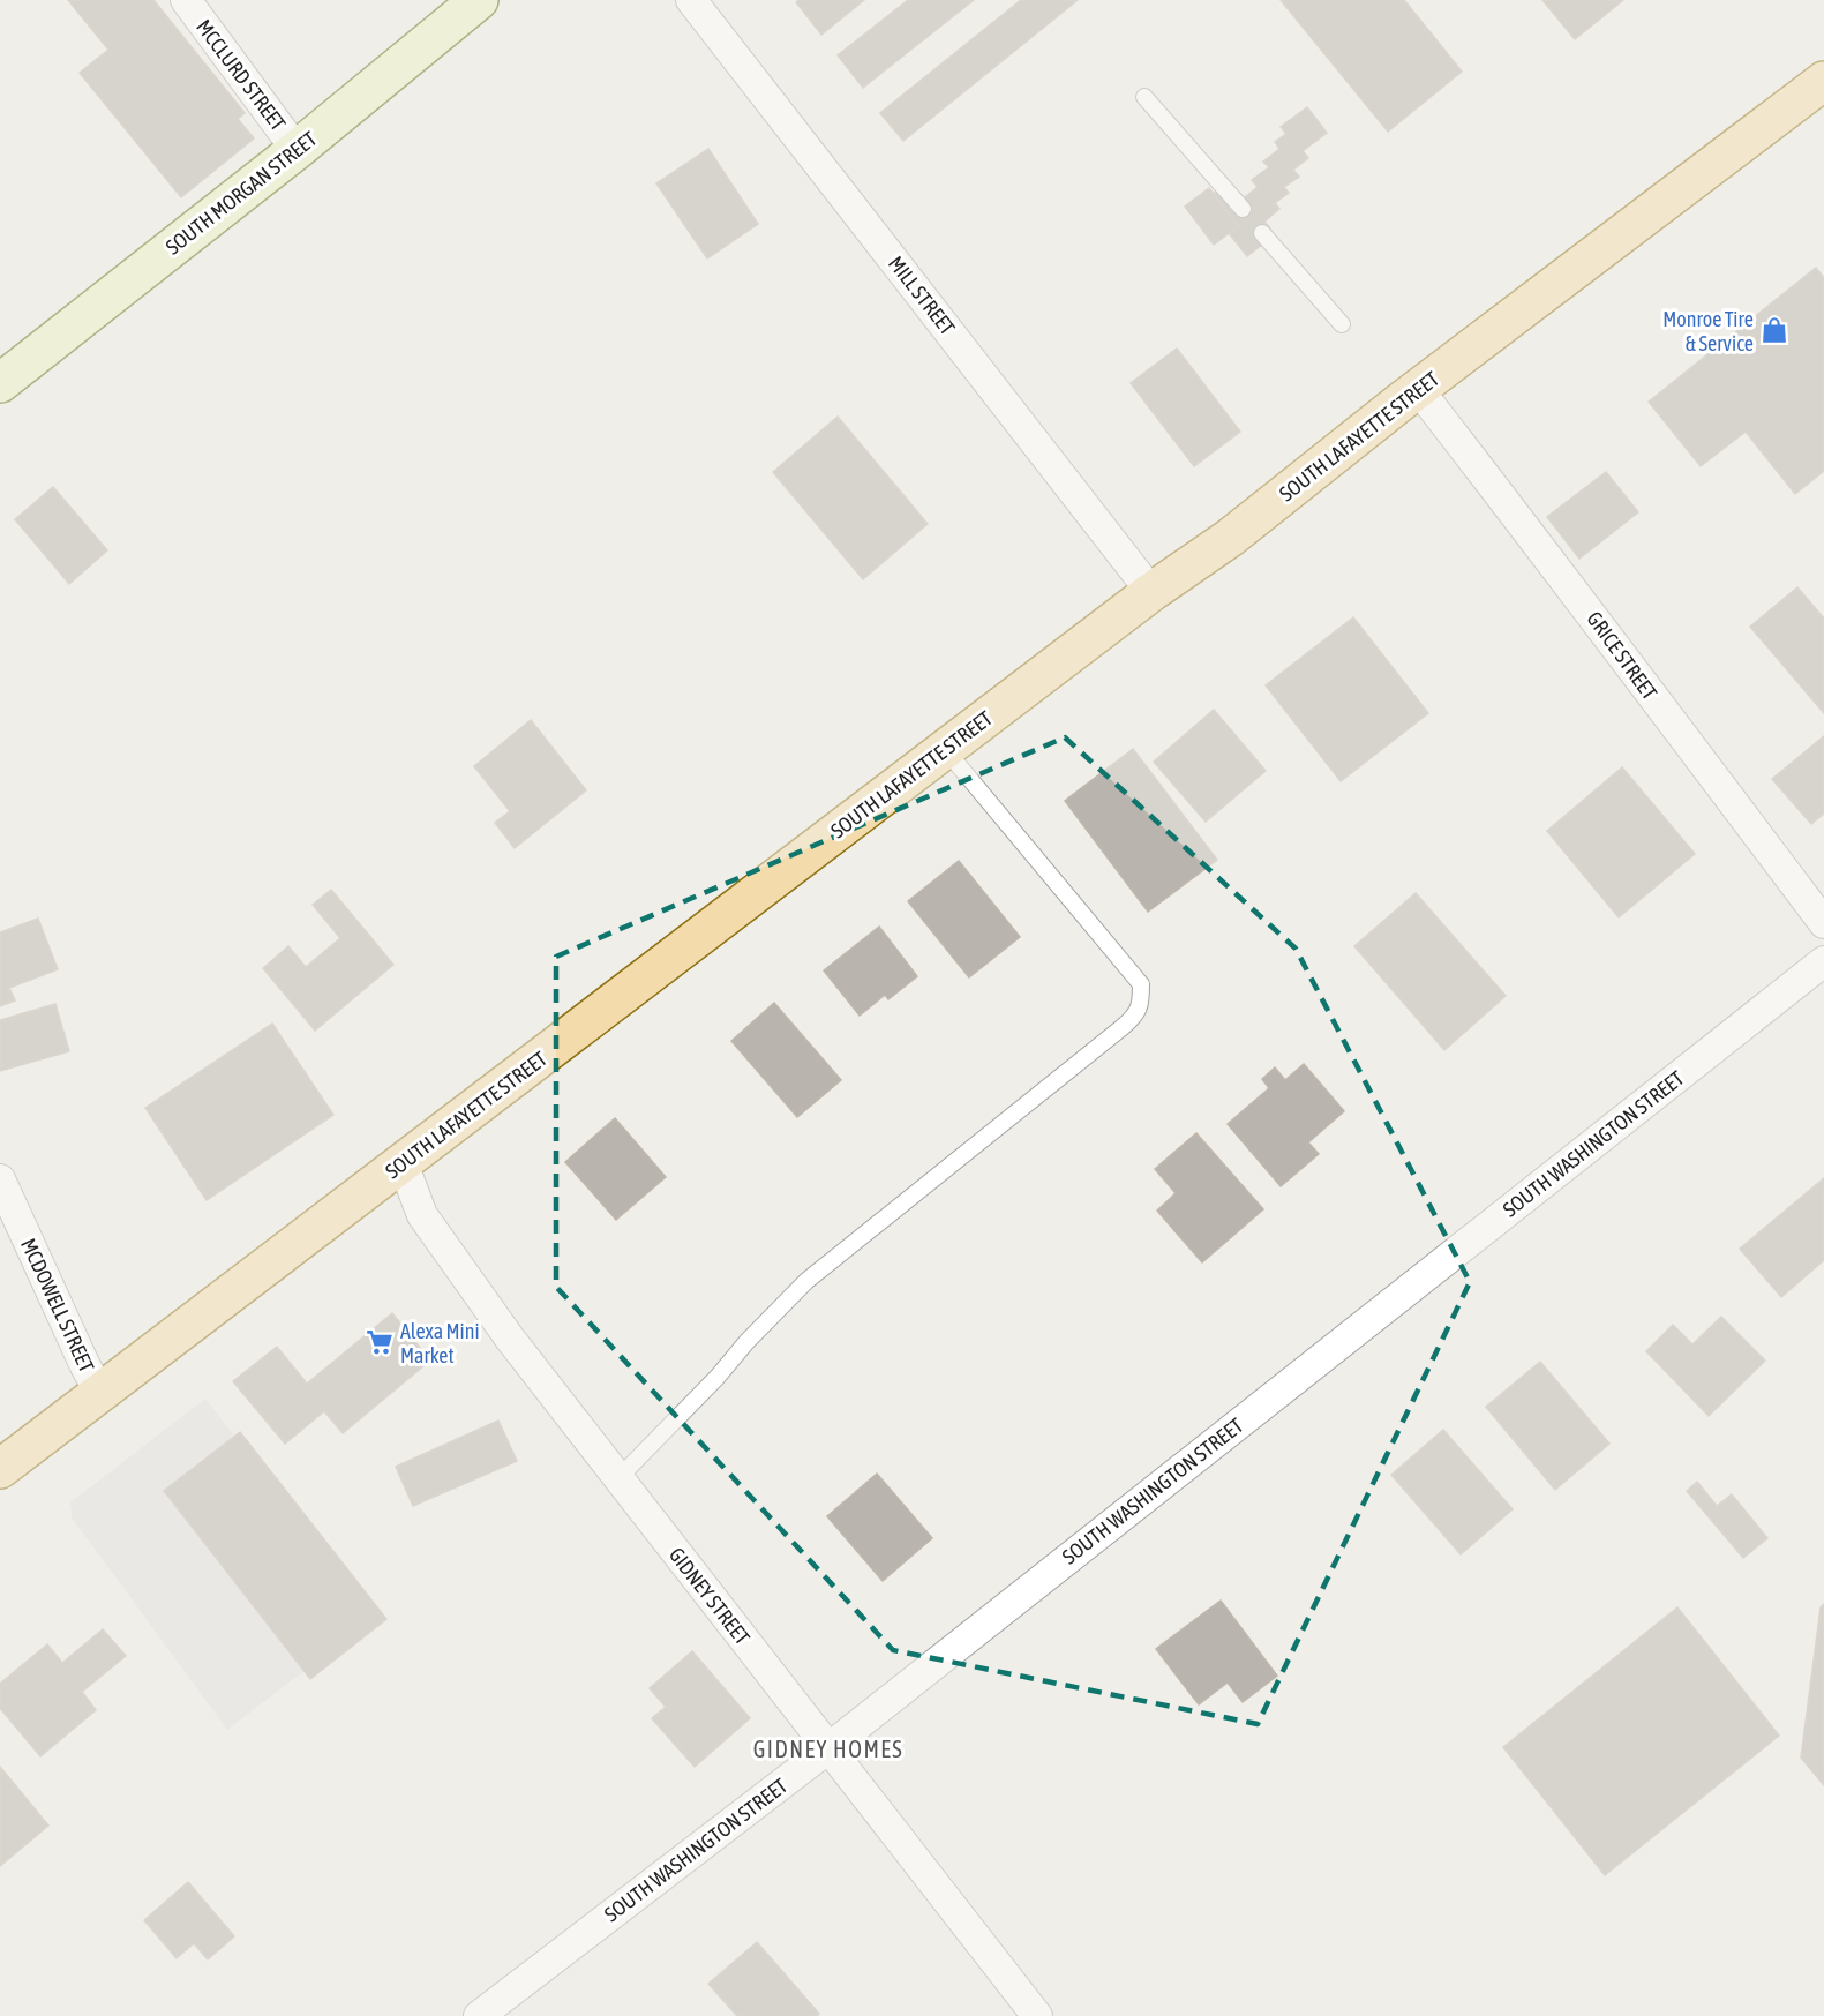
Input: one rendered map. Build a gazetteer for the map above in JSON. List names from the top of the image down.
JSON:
{
  "streets": {
    "main road": ["SOUTH LAFAYETTE STREET"],
    "street": [
      "MCCLURD STREET",
      "SOUTH MORGAN STREET",
      "MILL STREET",
      "GRICE STREET",
      "SOUTH WASHINGTON STREET",
      "MCDOWELL STREET",
      "GIDNEY STREET"
    ]
  },
  "crossings": [
    ["MCCLURD STREET", "SOUTH MORGAN STREET"],
    ["MILL STREET", "SOUTH LAFAYETTE STREET"],
    ["SOUTH LAFAYETTE STREET", "GRICE STREET"],
    ["SOUTH LAFAYETTE STREET", "MCDOWELL STREET"],
    ["SOUTH LAFAYETTE STREET", "GIDNEY STREET"],
    ["SOUTH WASHINGTON STREET", "GIDNEY STREET"]
  ],
  "districts": ["GIDNEY HOMES"],
  "places": {
    "shop": ["Monroe Tire & Service"],
    "supermarket": ["Alexa Mini Market"]
  }
}
